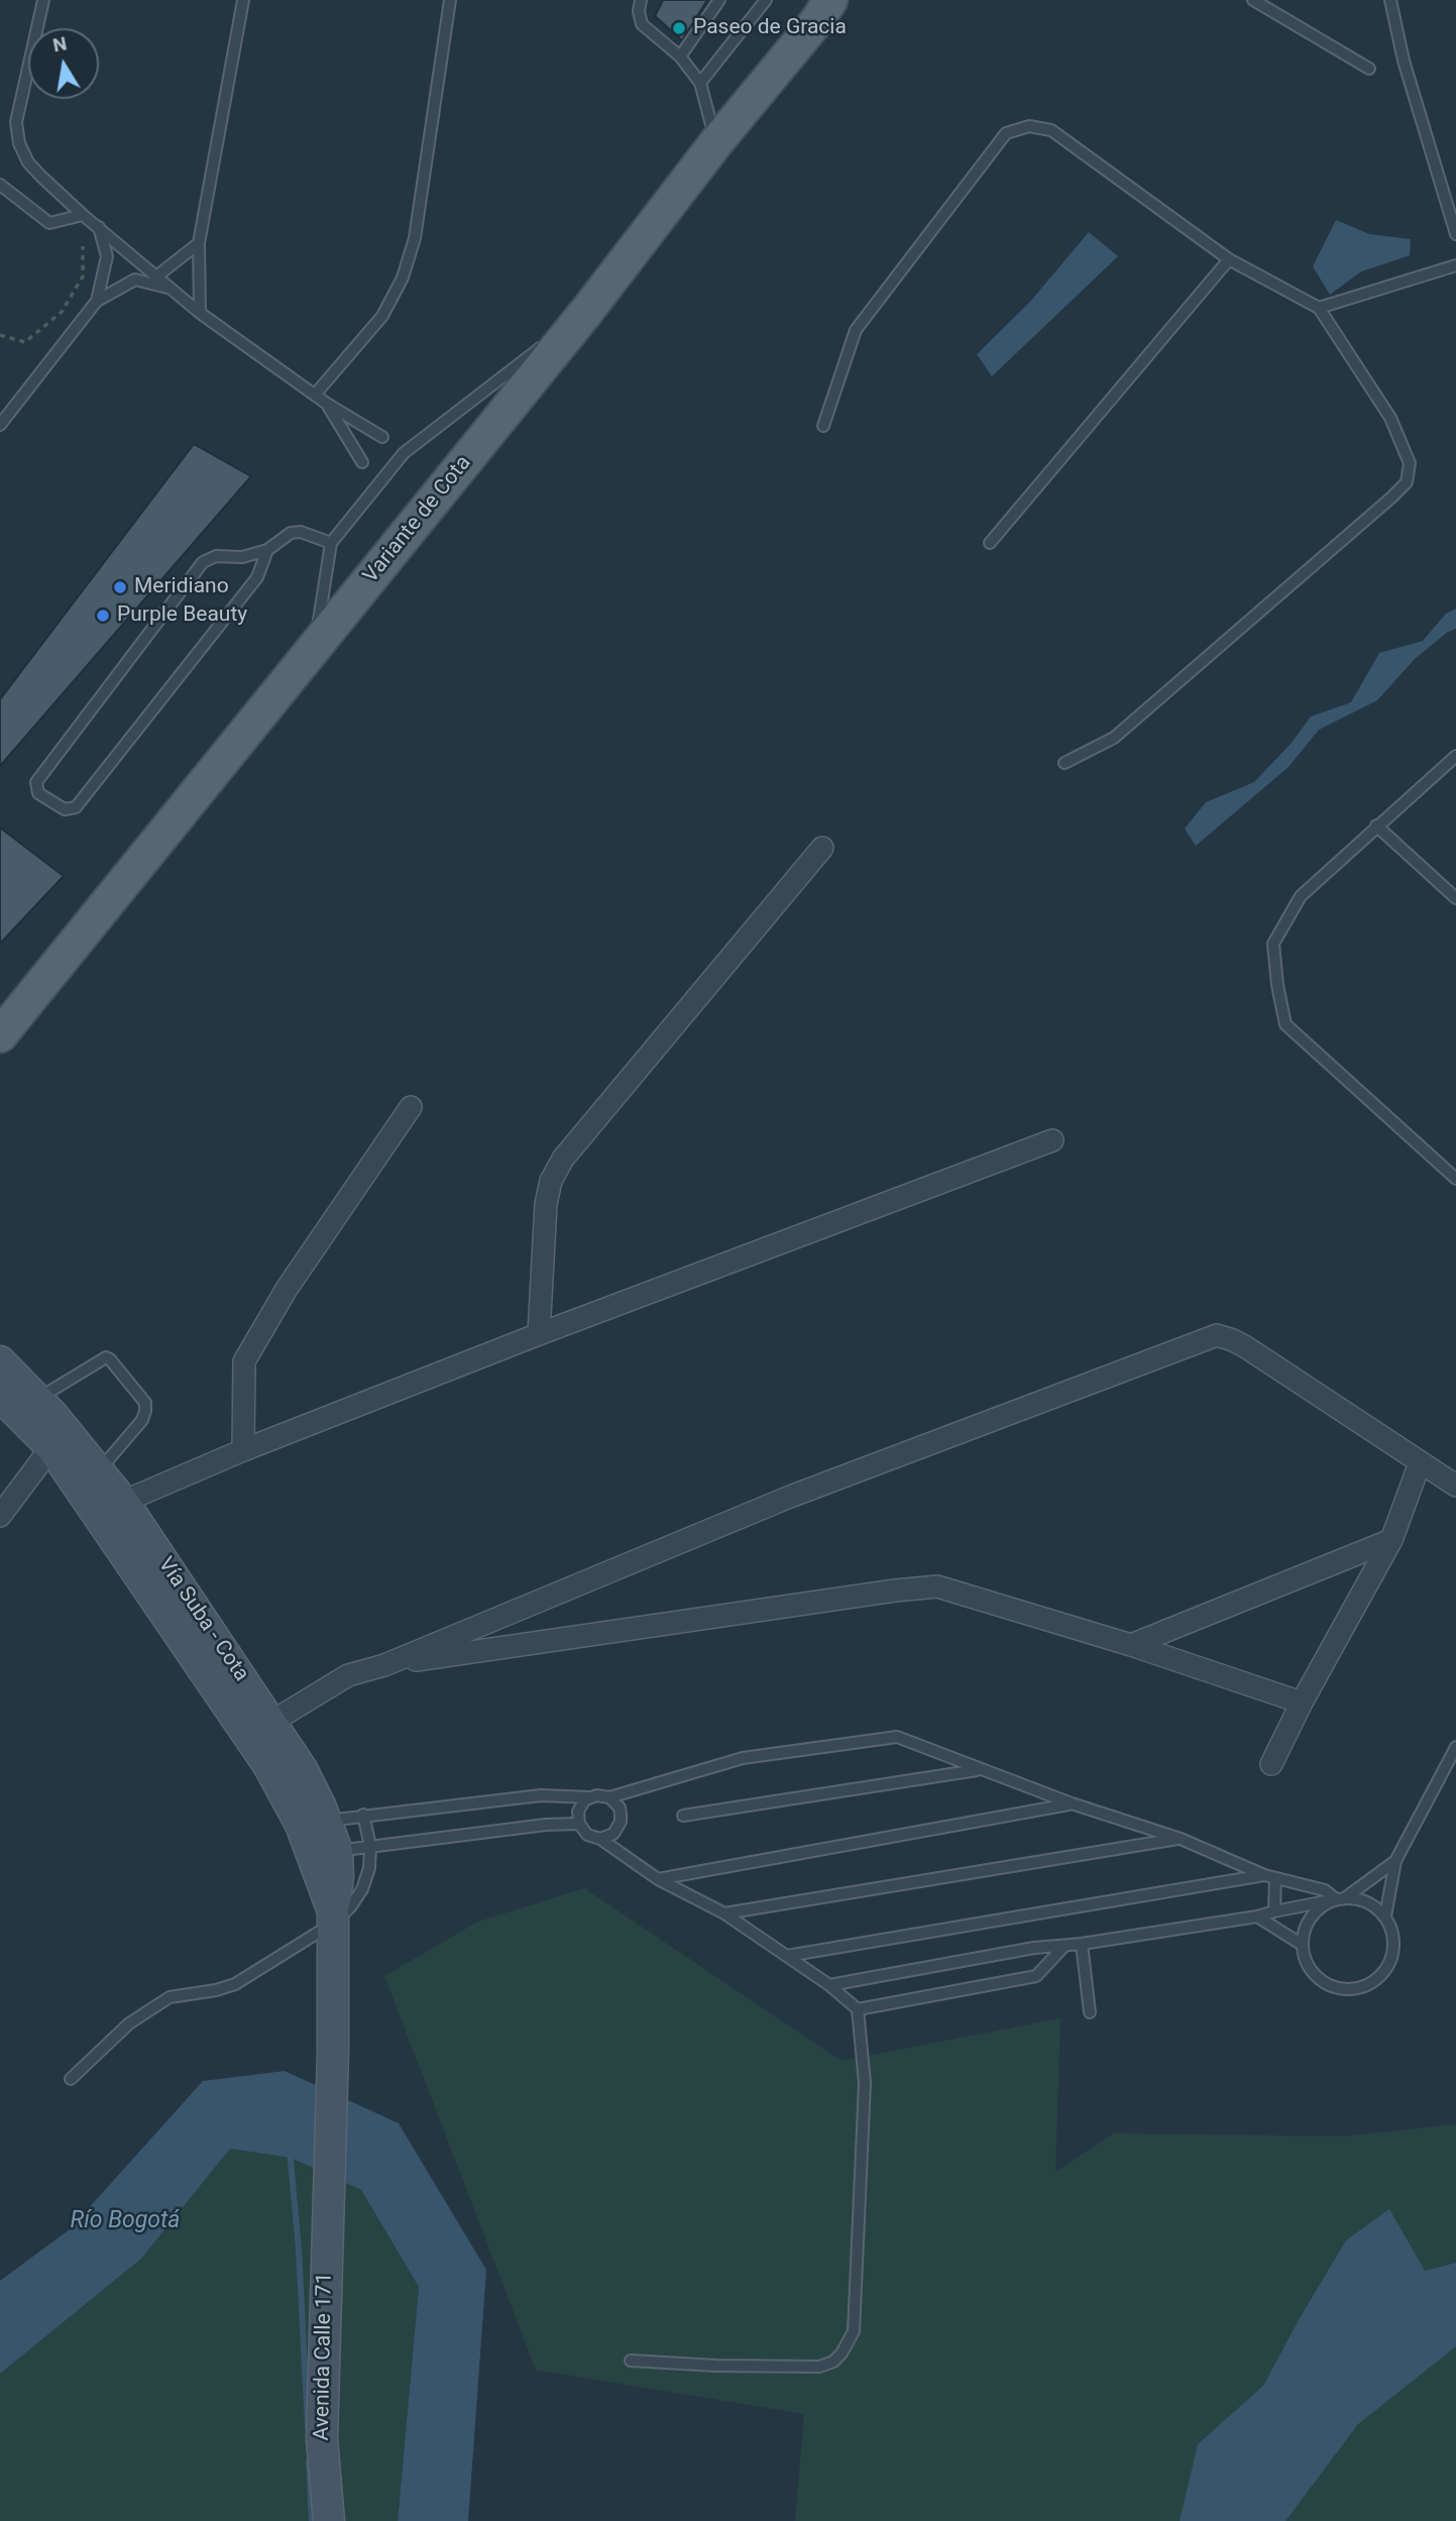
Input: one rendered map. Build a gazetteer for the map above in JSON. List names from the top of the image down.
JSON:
{
  "streets": {
    "main road": ["Variante de Cota", "Vía Suba - Cota", "Avenida Calle 171"]
  },
  "crossings": [
    ["Vía Suba - Cota", "Avenida Calle 171"]
  ],
  "water": ["Río Bogotá"],
  "places": ["Paseo de Gracia", "Meridiano", "Purple Beauty"],
  "north": "top"
}
